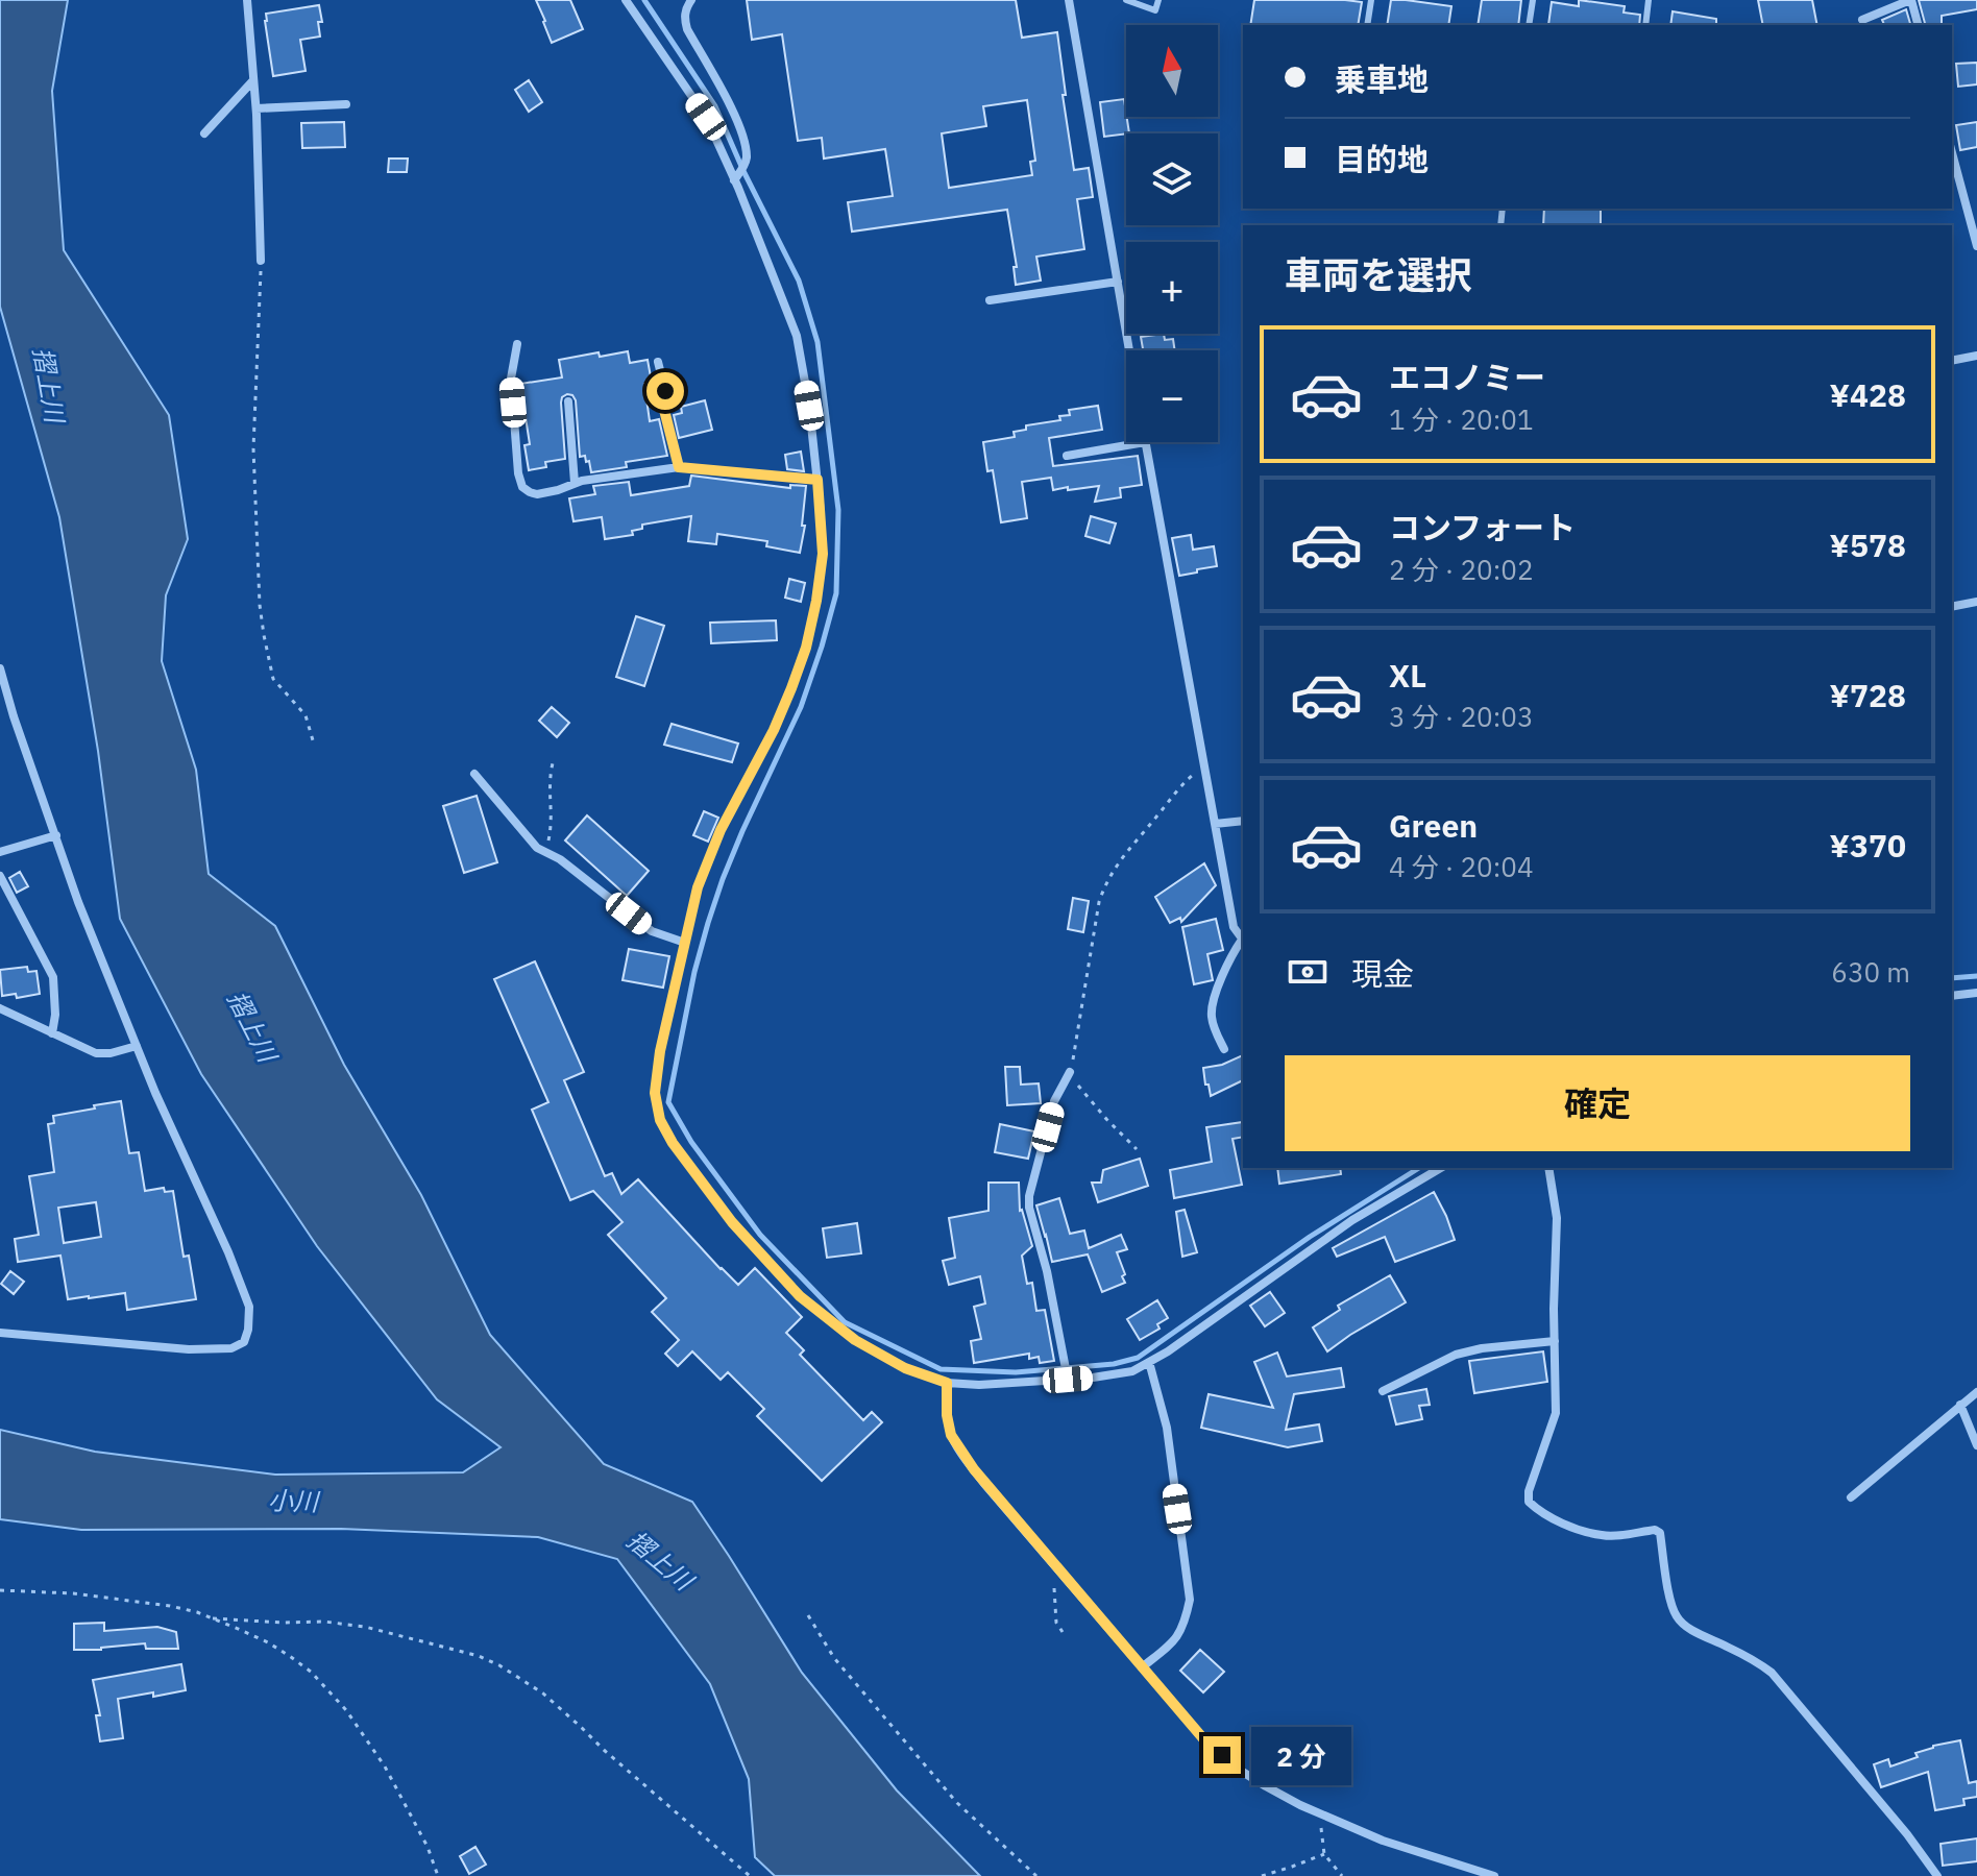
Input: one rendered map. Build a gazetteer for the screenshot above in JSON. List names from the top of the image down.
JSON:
{
  "water": ["摺上川", "小川"],
  "north": "top",
  "page": {
    "map_buttons": ["+", "−"],
    "banner": ["乗車地", "目的地"],
    "heading": "車両を選択",
    "list": [
      {
        "name": "エコノミー",
        "note": "1 分 · 20:01",
        "value": "¥428"
      },
      {
        "name": "コンフォート",
        "note": "2 分 · 20:02",
        "value": "¥578"
      },
      {
        "name": "XL",
        "note": "3 分 · 20:03",
        "value": "¥728"
      },
      {
        "name": "Green",
        "note": "4 分 · 20:04",
        "value": "¥370"
      }
    ],
    "pay": ["現金", "630 m"],
    "buttons": "確定",
    "bubble": "2 分"
  }
}
